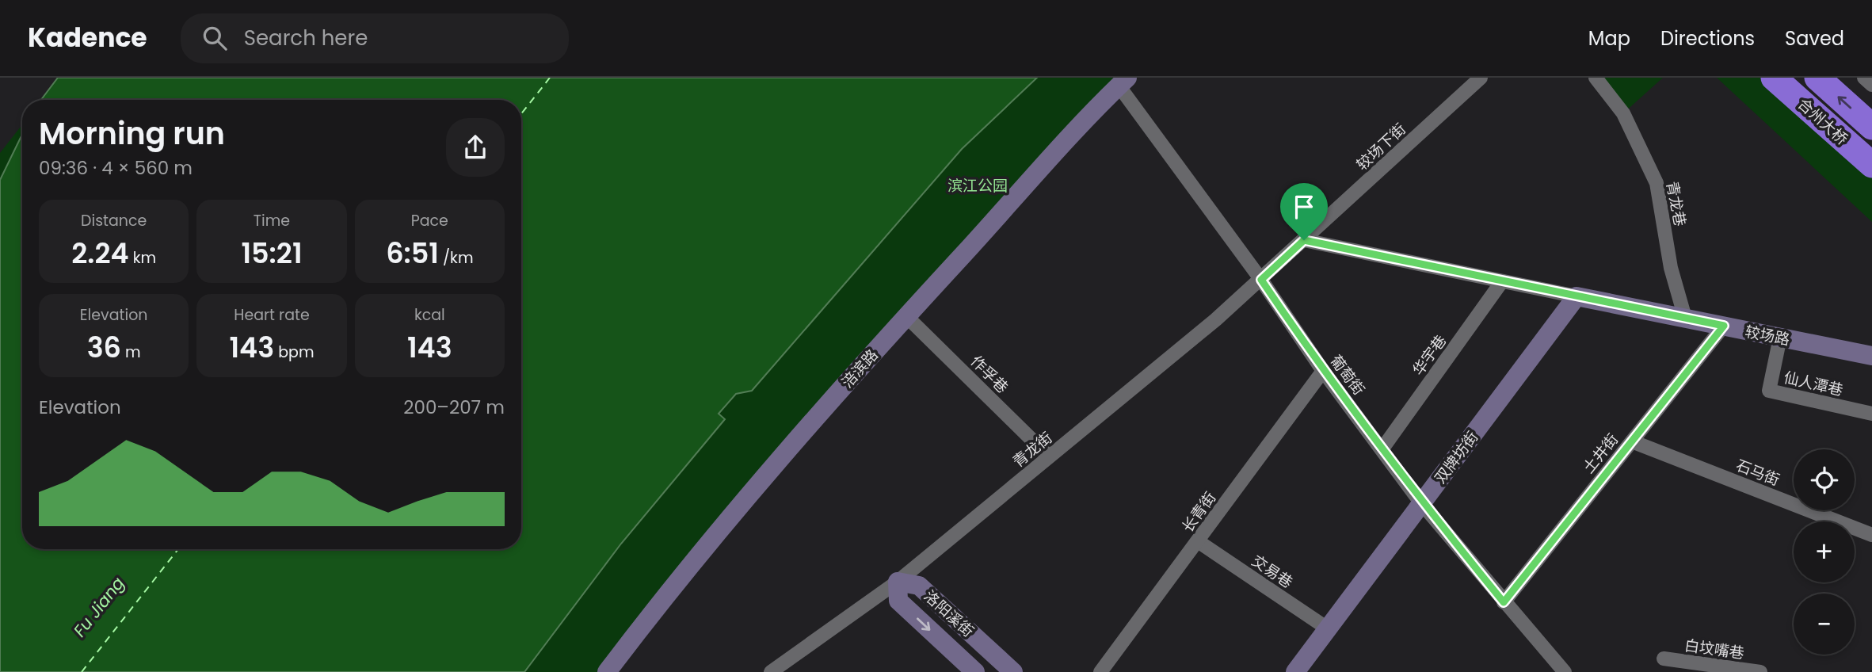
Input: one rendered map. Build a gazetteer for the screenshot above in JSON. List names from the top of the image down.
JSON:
{
  "streets": {
    "highway": ["合州大桥"],
    "street": [
      "较场下街",
      "青龙巷",
      "较场路",
      "华宇巷",
      "涪滨路",
      "作孚巷",
      "葡萄街",
      "仙人潭巷",
      "青龙街",
      "土井街",
      "双牌坊街",
      "石马街",
      "长青街",
      "交易巷",
      "洛阳溪街",
      "白坟嘴巷"
    ]
  },
  "crossings": [
    ["较场下街", "较场路"],
    ["较场下街", "青龙街"],
    ["青龙巷", "较场路"],
    ["较场路", "华宇巷"],
    ["较场路", "仙人潭巷"],
    ["较场路", "青龙街"],
    ["较场路", "土井街"],
    ["较场路", "双牌坊街"],
    ["华宇巷", "葡萄街"],
    ["涪滨路", "作孚巷"],
    ["涪滨路", "葡萄街"],
    ["作孚巷", "青龙街"],
    ["葡萄街", "青龙街"],
    ["葡萄街", "土井街"],
    ["葡萄街", "双牌坊街"],
    ["葡萄街", "长青街"],
    ["青龙街", "洛阳溪街"],
    ["土井街", "石马街"],
    ["双牌坊街", "交易巷"],
    ["长青街", "交易巷"]
  ],
  "water": ["Fu Jiang"],
  "parks": ["滨江公园"],
  "page": {
    "header": "Kadence",
    "search": "Search here",
    "nav": ["Map", "Directions", "Saved"],
    "heading": ["Morning run", "09:36 · 4 × 560 m"],
    "stats": [
      ["Distance", "2.24 km"],
      ["Time", "15:21"],
      ["Pace", "6:51 /km"],
      ["Elevation", "36 m"],
      ["Heart rate", "143 bpm"],
      ["kcal", "143"]
    ],
    "chart": ["Elevation", "200–207 m"],
    "map_buttons": ["+", "−"]
  }
}
